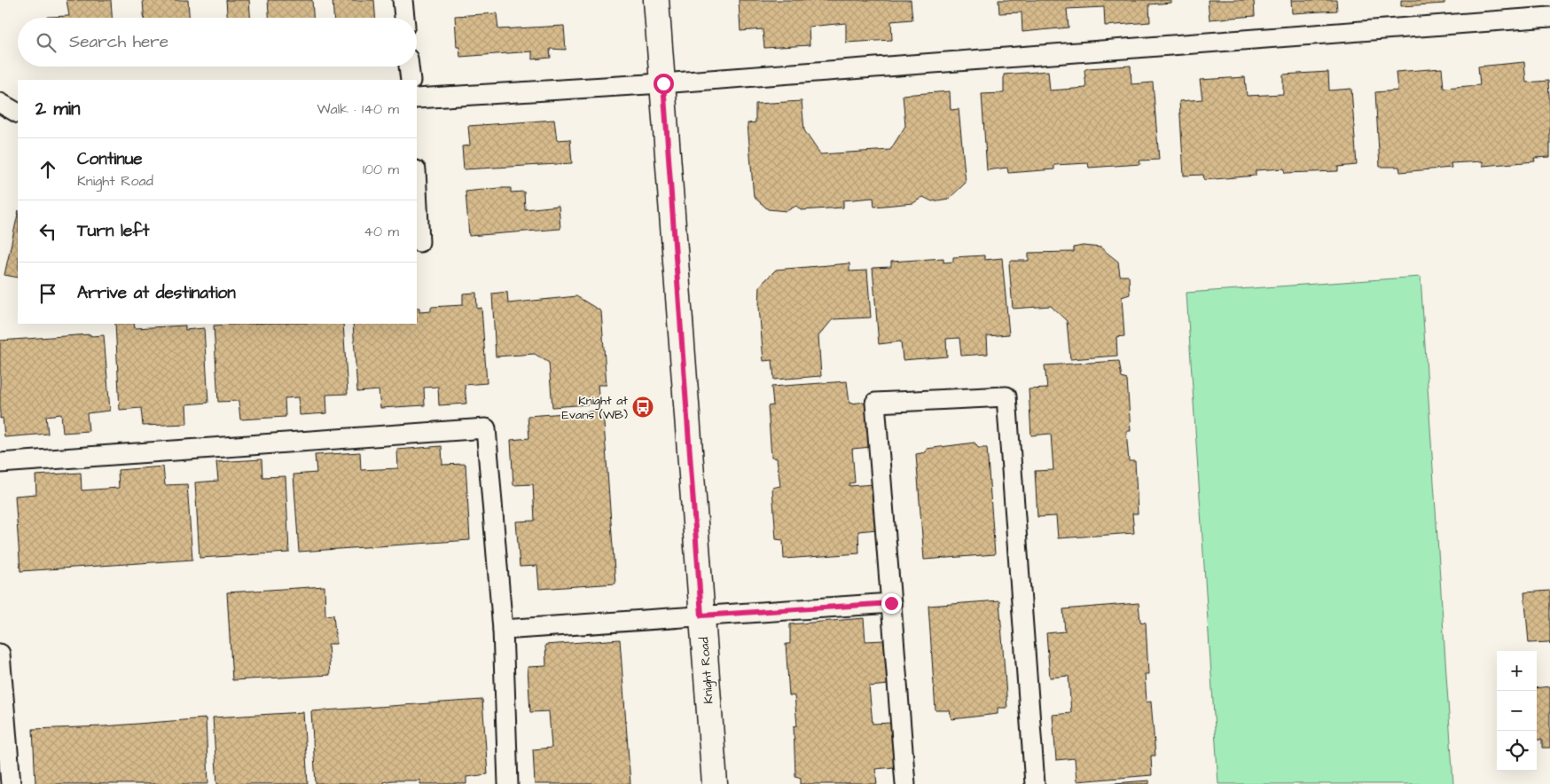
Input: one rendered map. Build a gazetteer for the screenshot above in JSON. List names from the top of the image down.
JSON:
{
  "streets": {
    "street": ["Knight Road"]
  },
  "places": {
    "bus stop": ["Knight at Evans (WB)"]
  },
  "page": {
    "search": "Search here",
    "heading": ["2 min", "Walk · 140 m"],
    "list": [
      ["Continue", "Knight Road", "100 m"],
      ["Turn left", "40 m"],
      "Arrive at destination"
    ],
    "map_buttons": ["+", "−"]
  }
}
